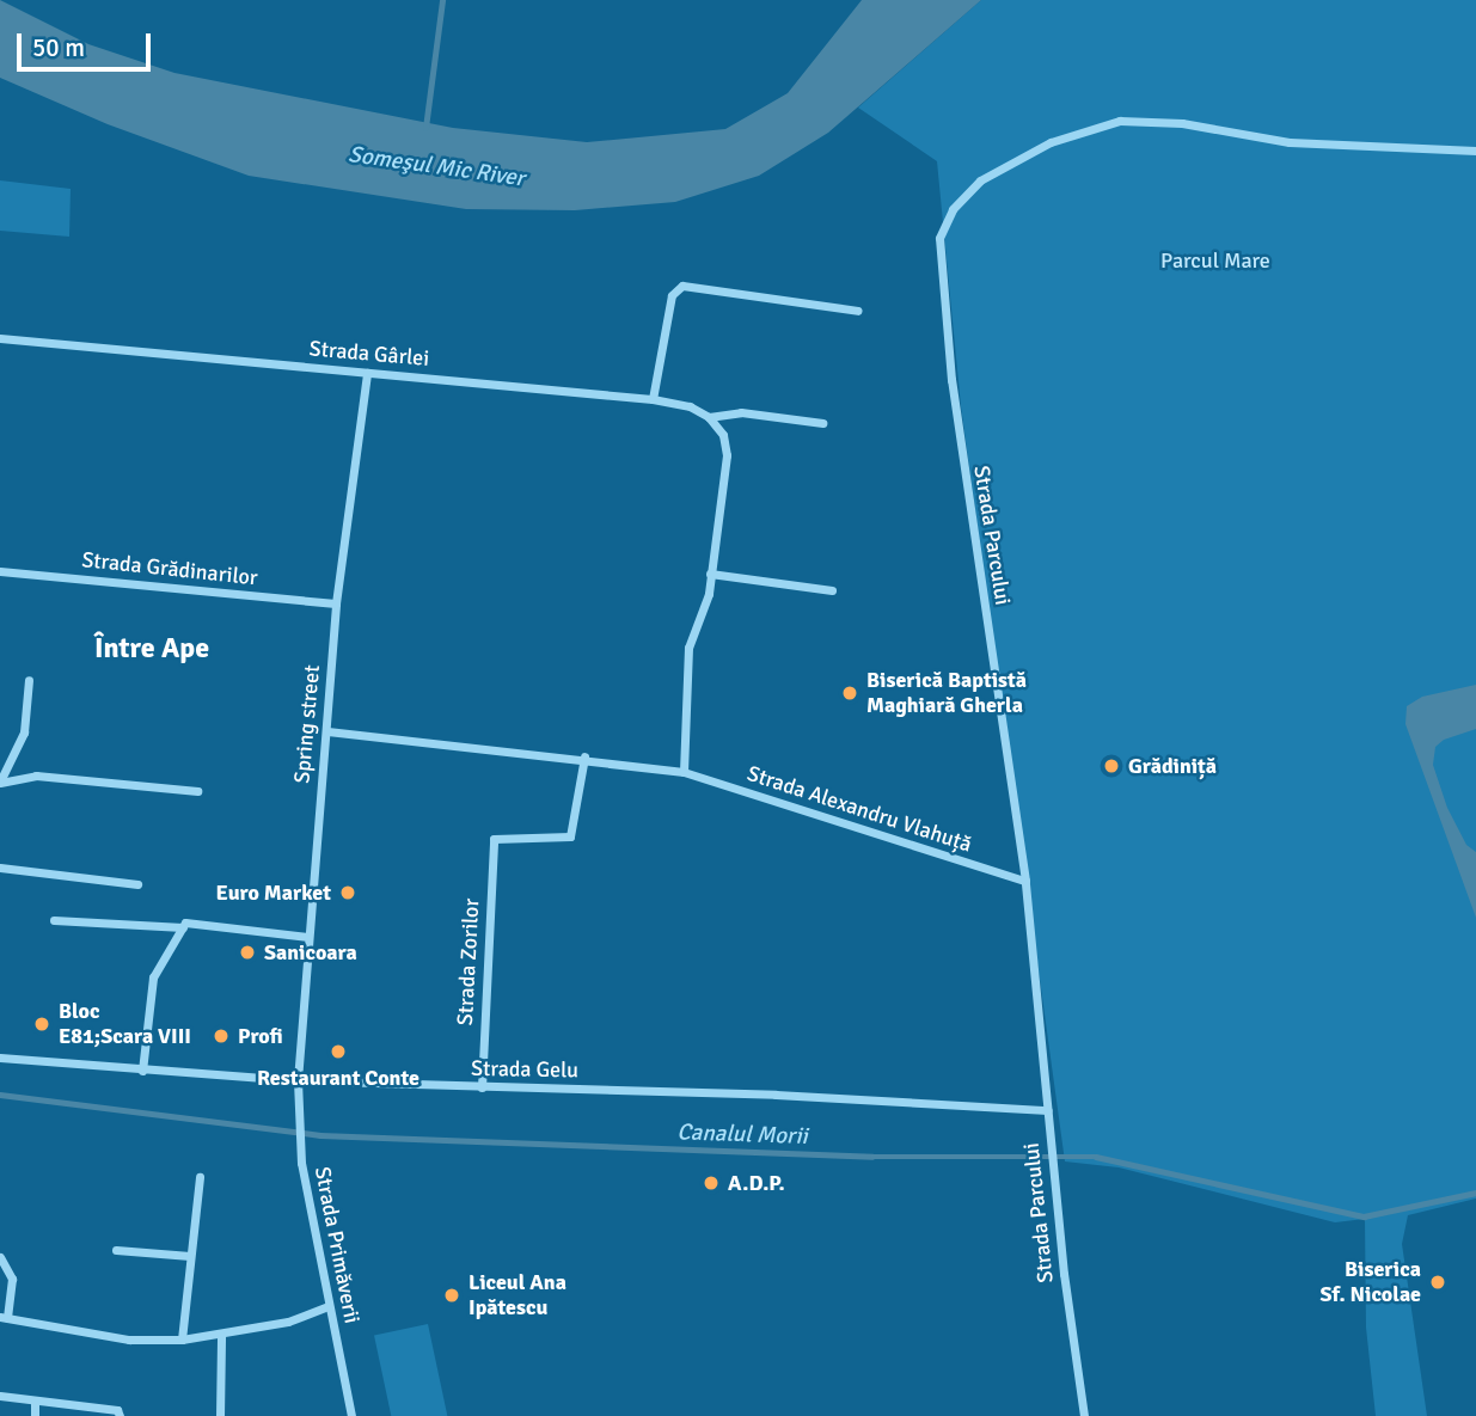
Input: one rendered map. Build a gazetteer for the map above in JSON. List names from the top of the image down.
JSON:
{
  "streets": {
    "street": [
      "Strada Gârlei",
      "Strada Parcului",
      "Strada Grădinarilor",
      "Spring street",
      "Strada Alexandru Vlahuță",
      "Strada Zorilor",
      "Strada Gelu",
      "Strada Primăverii"
    ]
  },
  "crossings": [
    ["Strada Gârlei", "Spring street"],
    ["Strada Parcului", "Strada Alexandru Vlahuță"],
    ["Strada Parcului", "Strada Gelu"],
    ["Strada Grădinarilor", "Spring street"],
    ["Spring street", "Strada Alexandru Vlahuță"],
    ["Spring street", "Strada Gelu"],
    ["Spring street", "Strada Primăverii"],
    ["Strada Alexandru Vlahuță", "Strada Zorilor"],
    ["Strada Zorilor", "Strada Gelu"],
    ["Strada Gelu", "Strada Primăverii"]
  ],
  "districts": ["Între Ape"],
  "water": ["Someşul Mic River", "Canalul Morii"],
  "parks": ["Parcul Mare"],
  "places": [
    "Biserică Baptistă Maghiară Gherla",
    "Grădiniță",
    "Euro Market",
    "Sanicoara",
    "Bloc E81;Scara VIII",
    "Profi",
    "Restaurant Conte",
    "A.D.P.",
    "Biserica Sf. Nicolae",
    "Liceul Ana Ipătescu"
  ],
  "scale_bar": "50 m"
}
